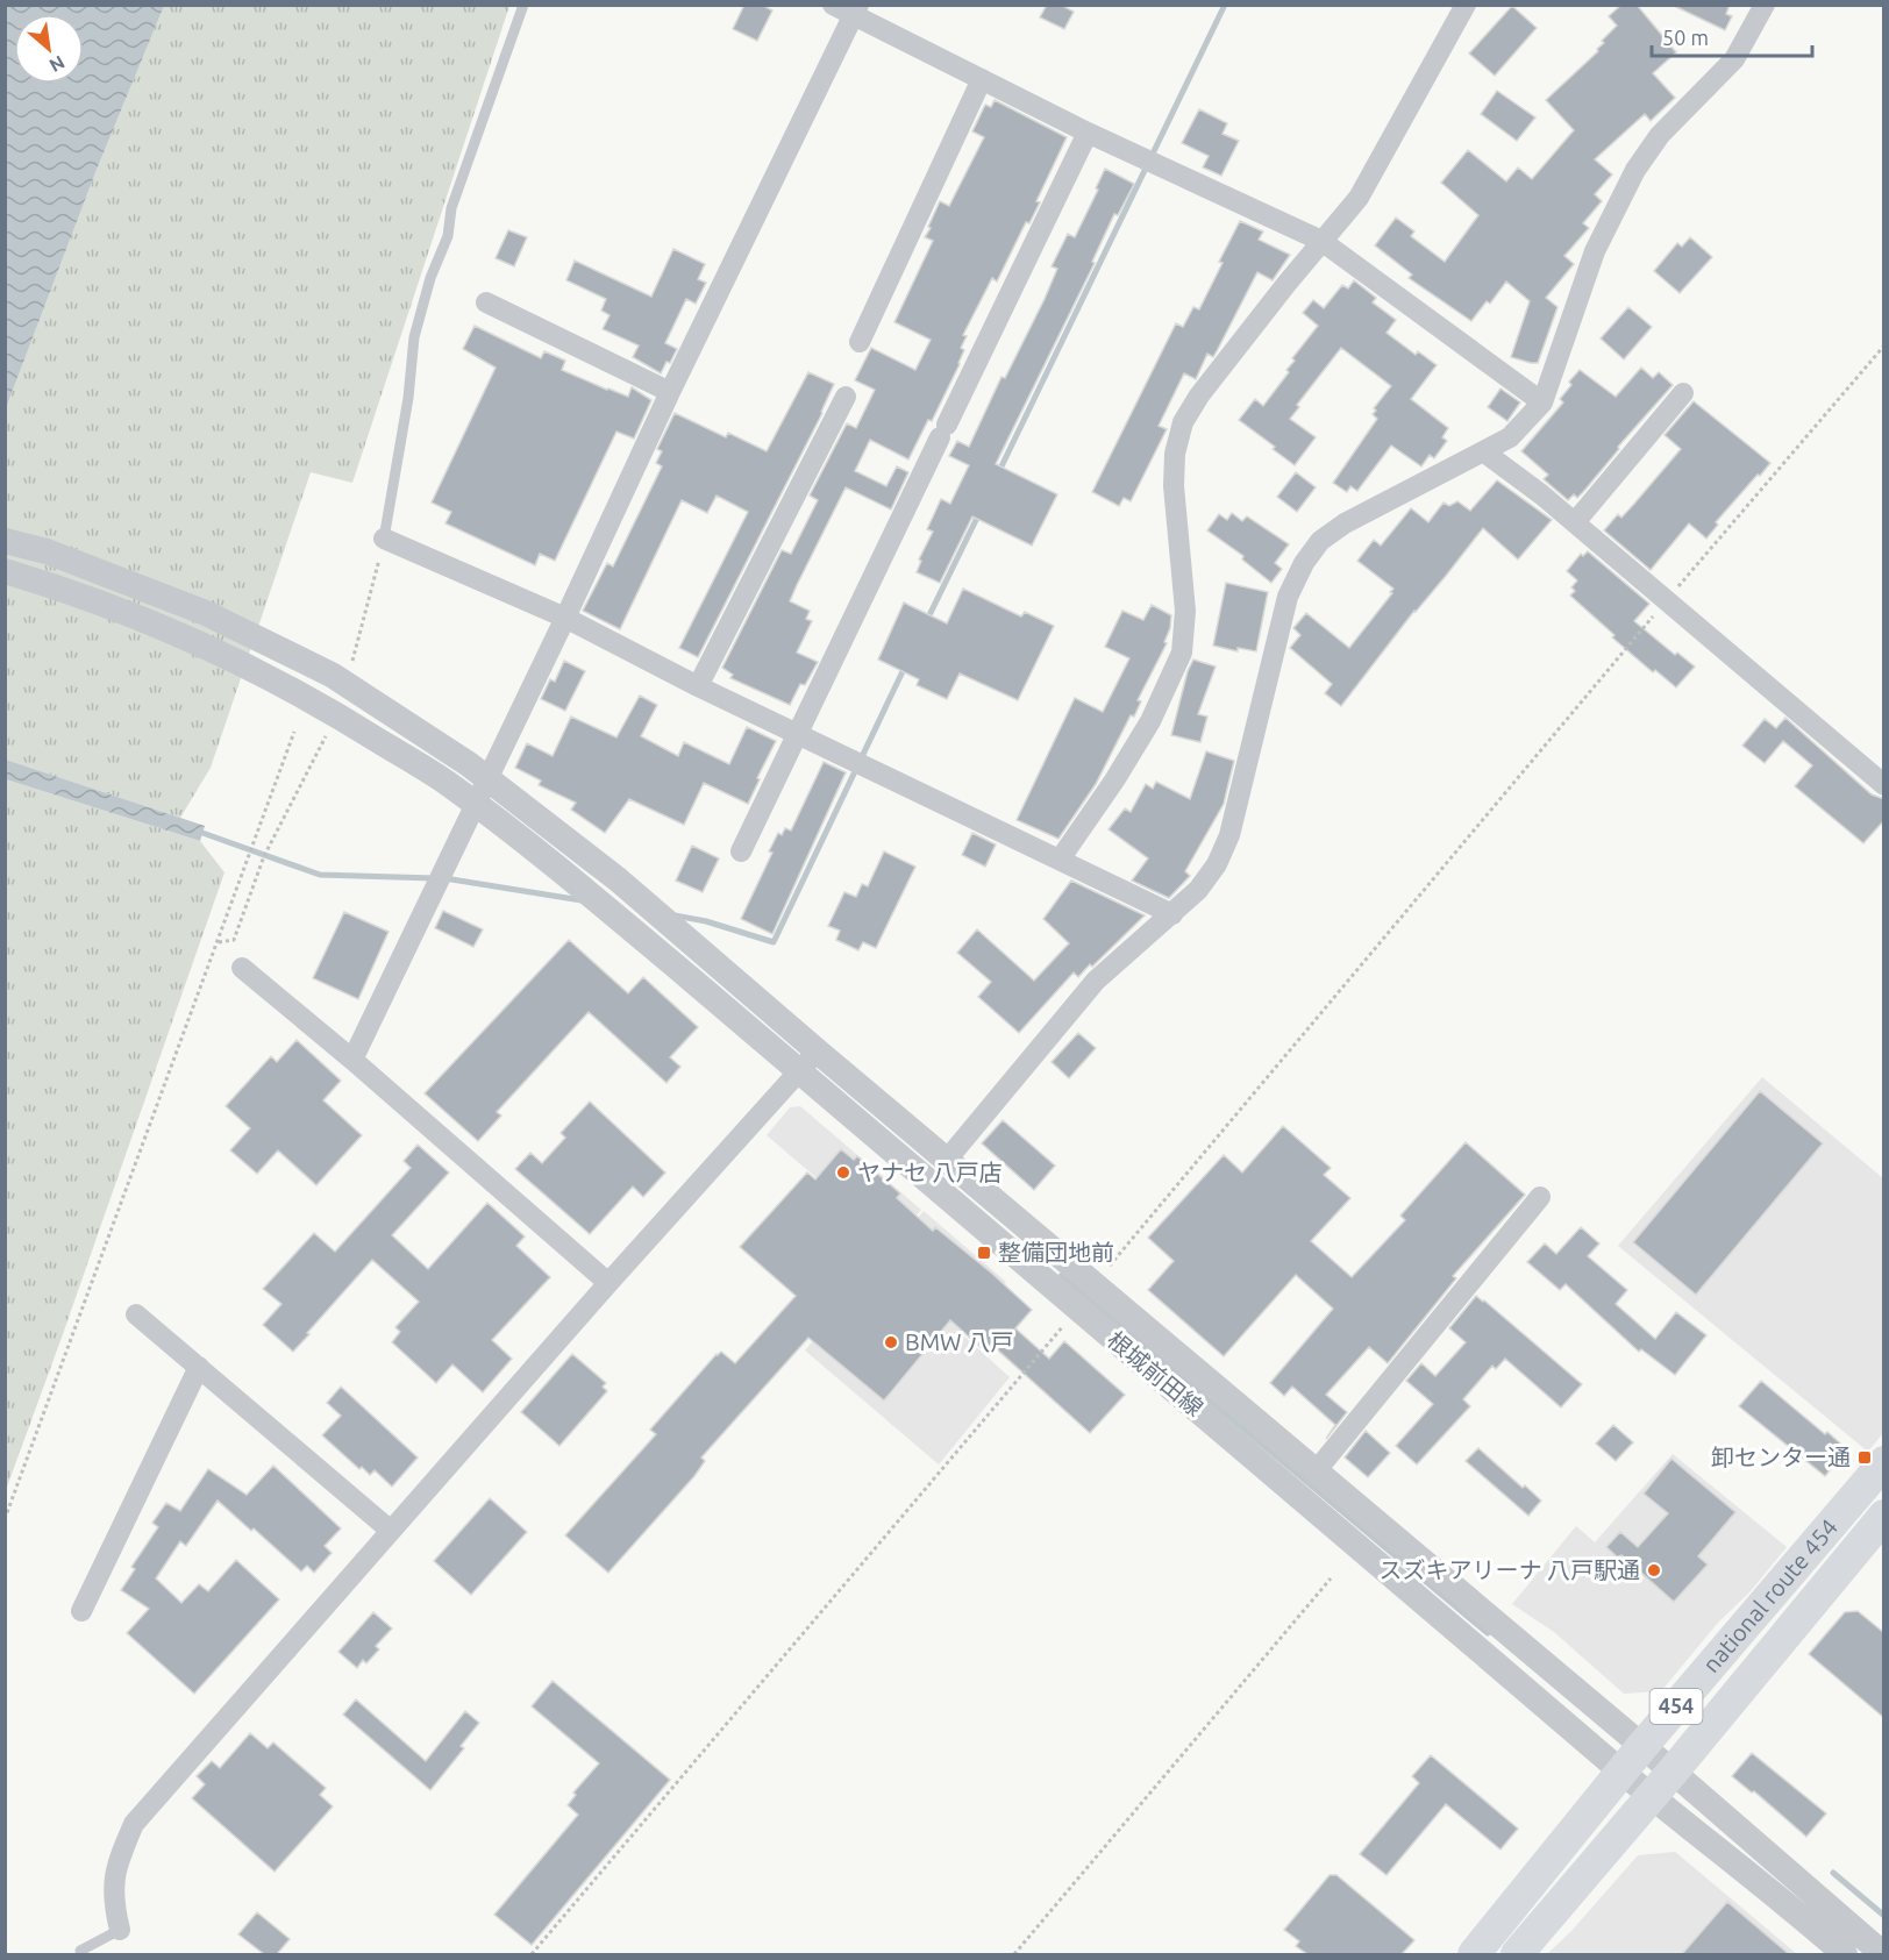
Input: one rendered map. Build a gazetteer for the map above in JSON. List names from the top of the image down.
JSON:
{
  "streets": {
    "highway": ["national route 454", "454"],
    "street": ["根城前田線"]
  },
  "crossings": [
    ["根城前田線", "national route 454"]
  ],
  "places": {
    "other": ["ヤナセ 八戸店", "BMW 八戸", "スズキアリーナ 八戸駅通"],
    "transit": ["整備団地前", "卸センター通"]
  },
  "scale_bar": "50 m",
  "north": "bottom right"
}
